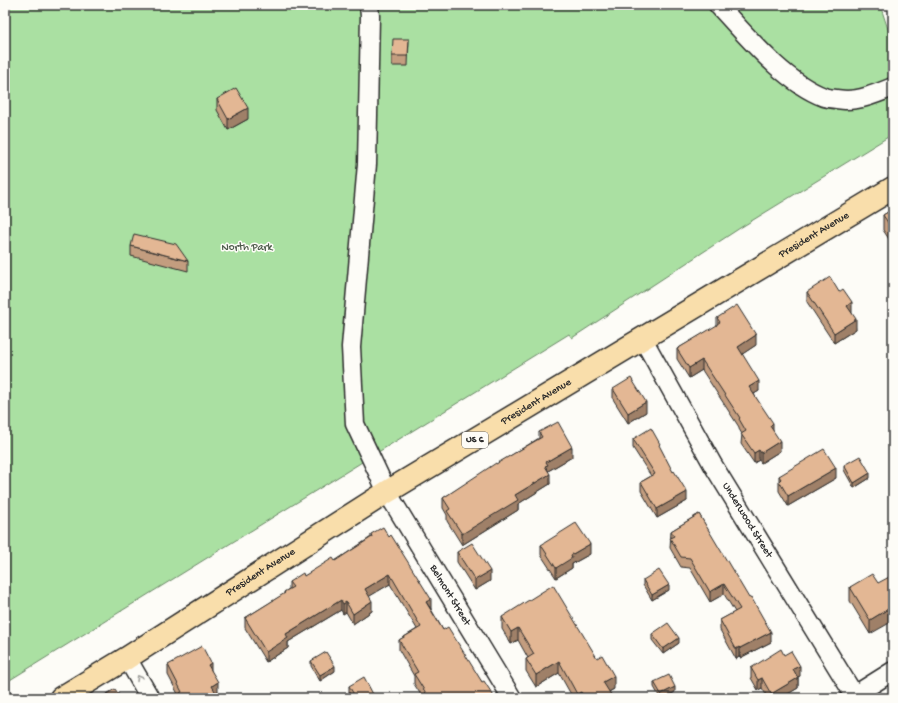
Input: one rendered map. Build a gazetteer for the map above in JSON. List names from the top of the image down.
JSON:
{
  "streets": {
    "main road": ["President Avenue", "US 6"],
    "street": ["Underwood Street", "Belmont Street"]
  },
  "crossings": [
    ["President Avenue", "Underwood Street"],
    ["President Avenue", "Belmont Street"]
  ],
  "parks": ["North Park"]
}
